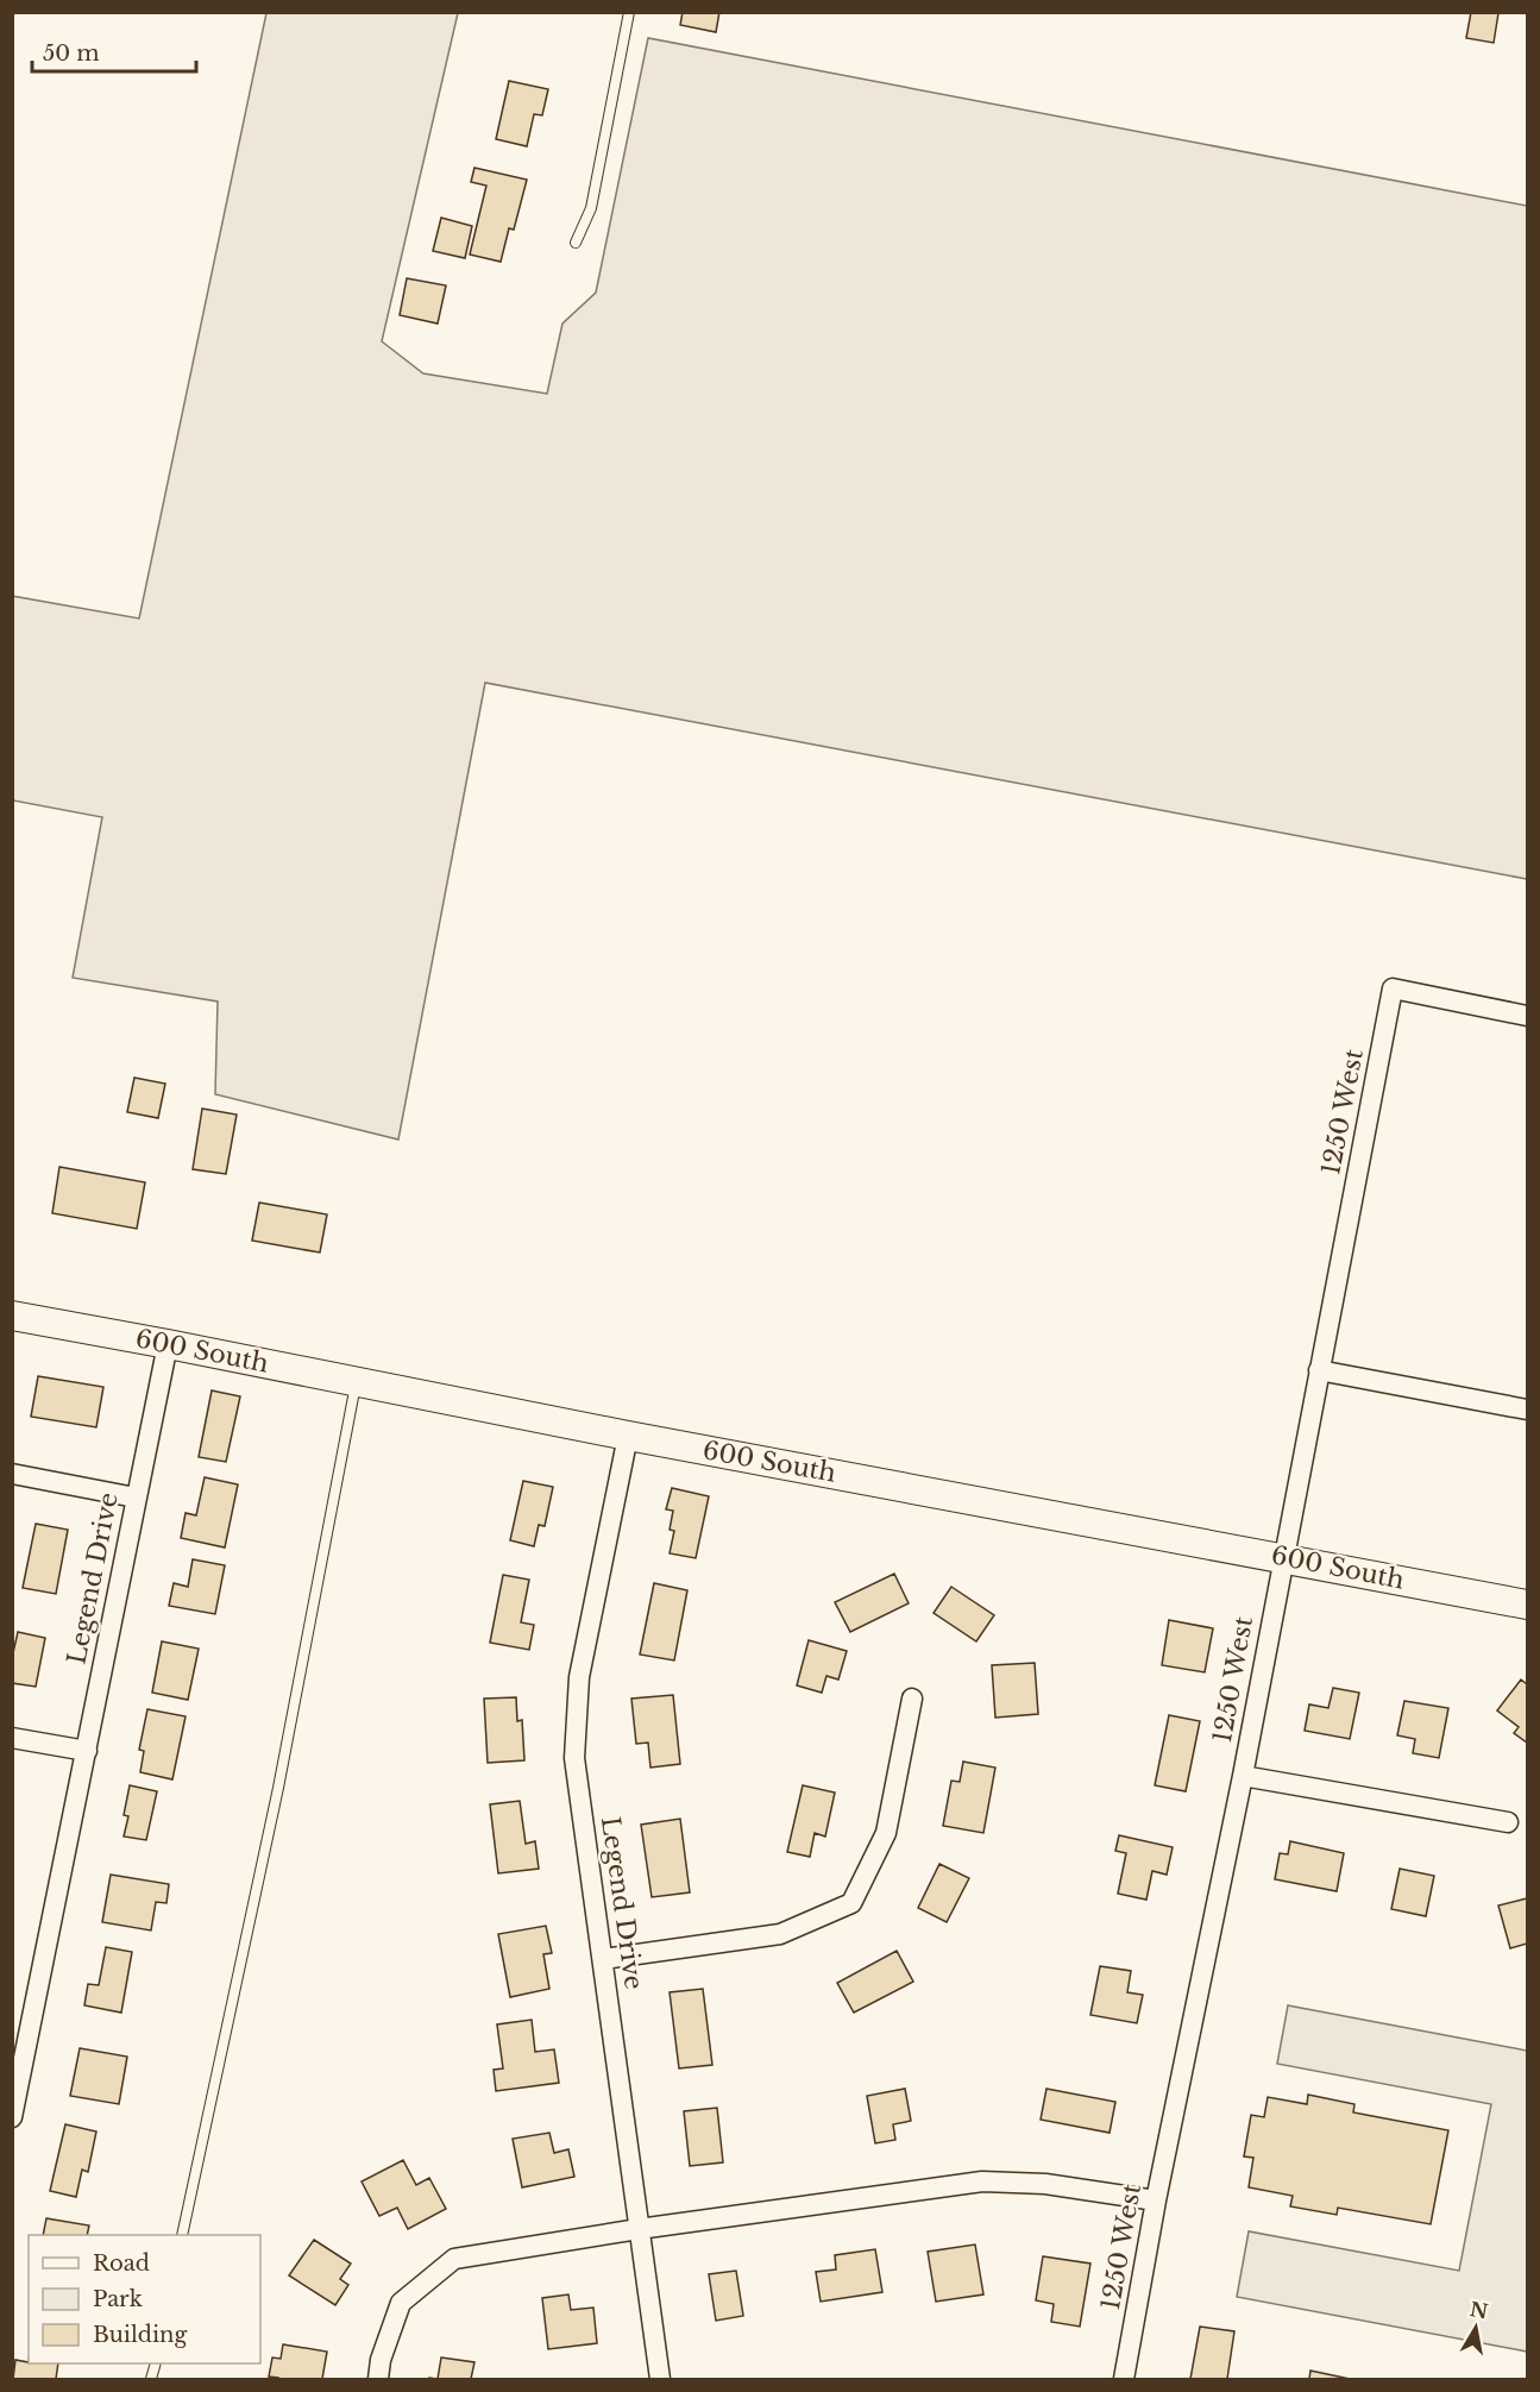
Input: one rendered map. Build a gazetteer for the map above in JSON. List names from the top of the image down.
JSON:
{
  "streets": {
    "main road": ["600 South"],
    "street": ["1250 West", "Legend Drive"]
  },
  "crossings": [
    ["1250 West", "600 South"],
    ["600 South", "Legend Drive"]
  ],
  "legend": ["Road", "Park", "Building"],
  "scale_bar": "50 m",
  "north": "top"
}
